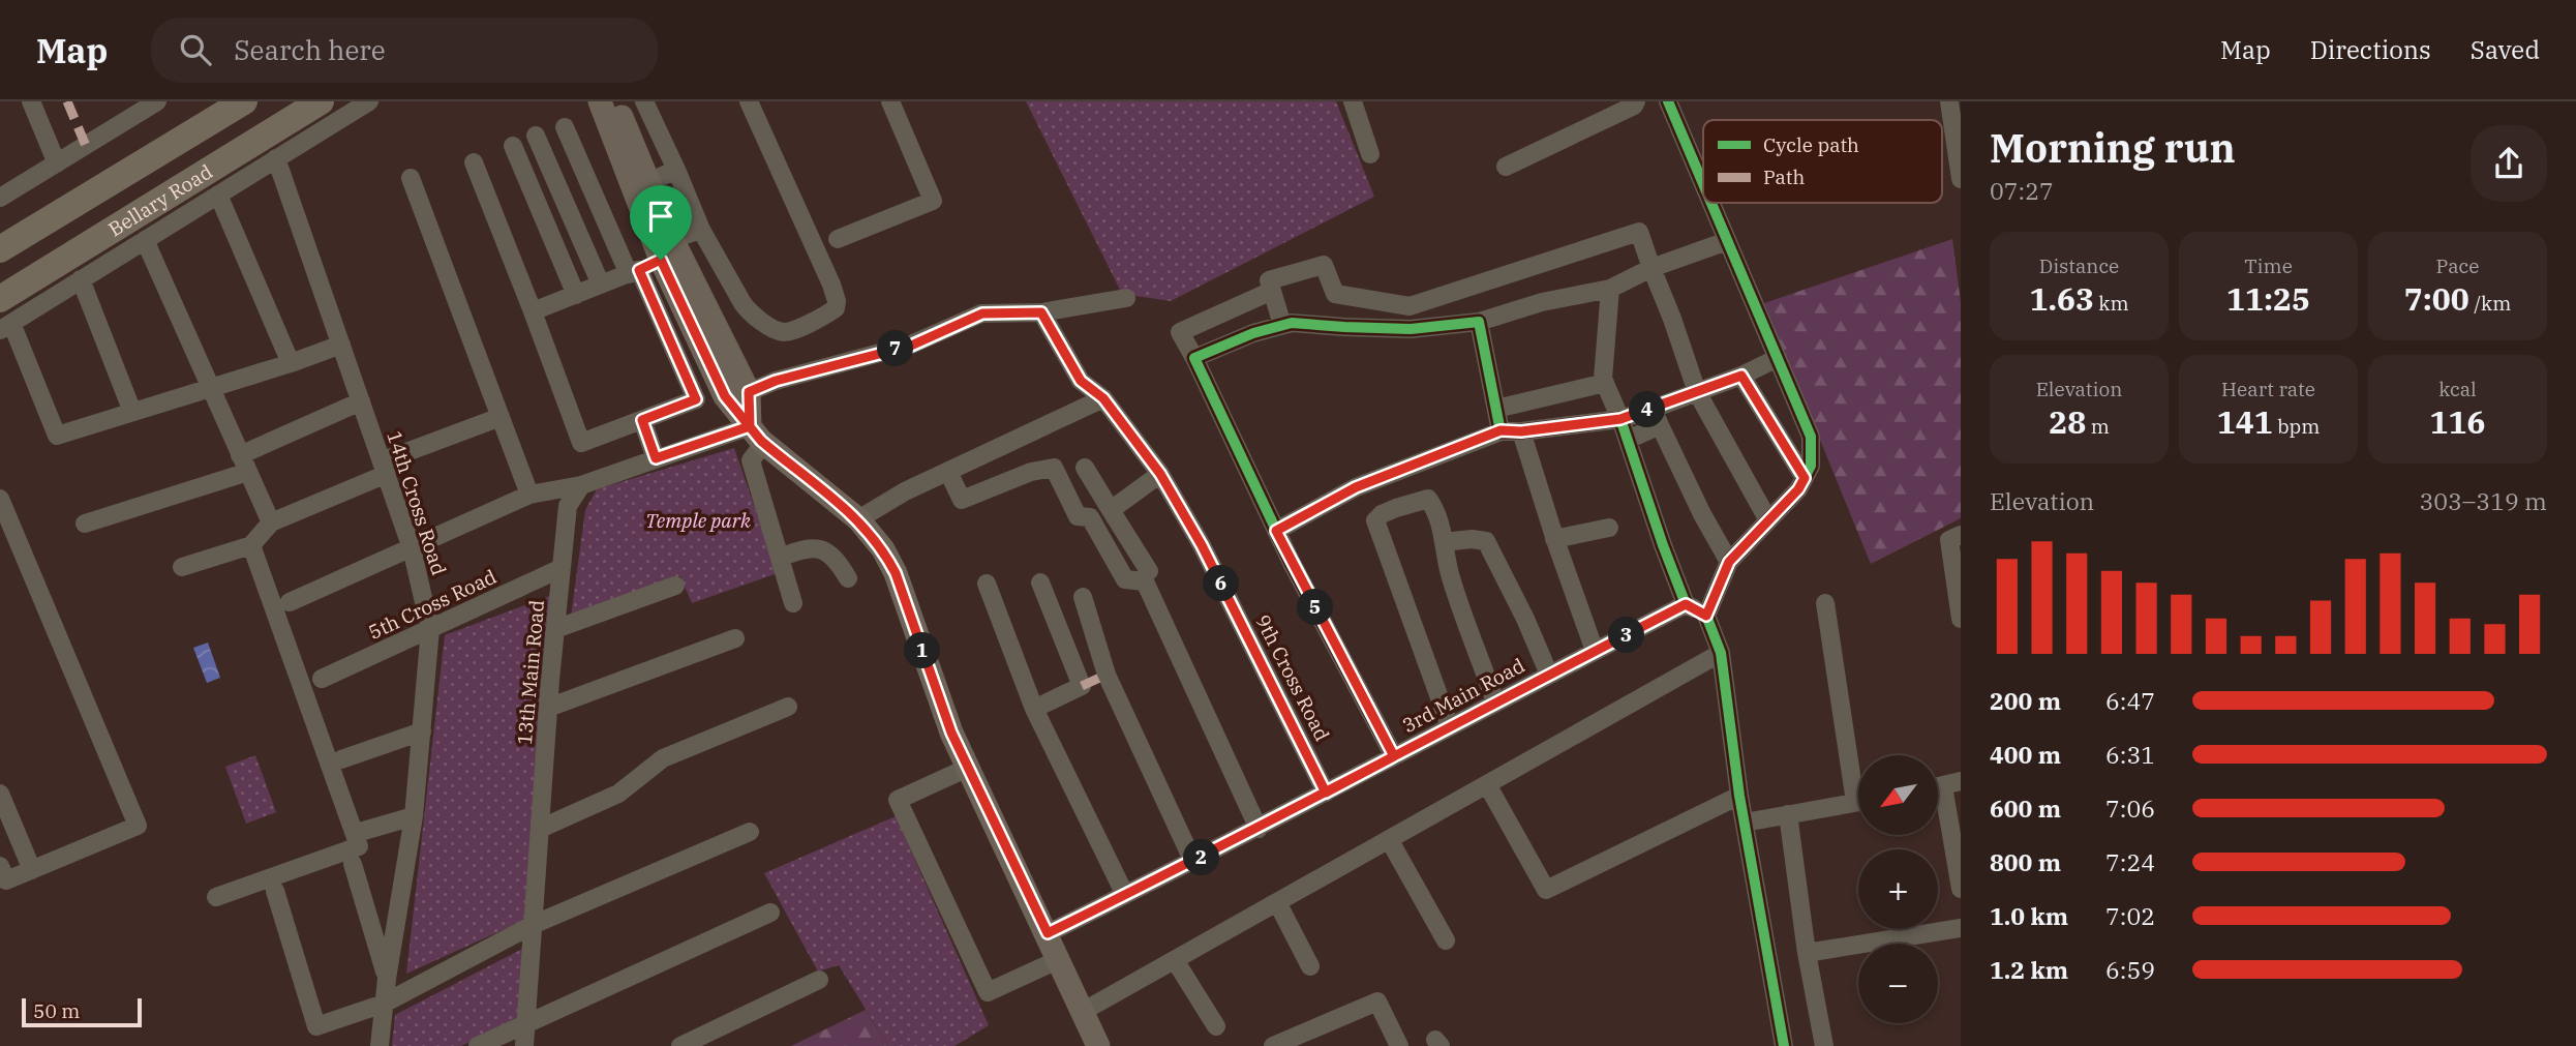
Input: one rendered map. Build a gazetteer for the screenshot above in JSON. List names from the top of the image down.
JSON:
{
  "streets": {
    "highway": ["Bellary Road"],
    "street": [
      "14th Cross Road",
      "5th Cross Road",
      "13th Main Road",
      "9th Cross Road",
      "3rd Main Road"
    ]
  },
  "crossings": [
    ["14th Cross Road", "5th Cross Road"],
    ["5th Cross Road", "13th Main Road"],
    ["9th Cross Road", "3rd Main Road"]
  ],
  "parks": ["Temple park"],
  "legend": ["Cycle path", "Path"],
  "scale_bar": "50 m",
  "north": "bottom left",
  "page": {
    "header": "Map",
    "search": "Search here",
    "nav": ["Map", "Directions", "Saved"],
    "heading": ["Morning run", "07:27"],
    "stats": [
      ["Distance", "1.63 km"],
      ["Time", "11:25"],
      ["Pace", "7:00 /km"],
      ["Elevation", "28 m"],
      ["Heart rate", "141 bpm"],
      ["kcal", "116"]
    ],
    "pins": [
      "7",
      "4",
      "6",
      "5",
      "3",
      "1",
      "2"
    ],
    "chart": ["Elevation", "303–319 m"],
    "list": [
      {
        "name": "200 m",
        "note": "6:47"
      },
      {
        "name": "400 m",
        "note": "6:31"
      },
      {
        "name": "600 m",
        "note": "7:06"
      },
      {
        "name": "800 m",
        "note": "7:24"
      },
      {
        "name": "1.0 km",
        "note": "7:02"
      },
      {
        "name": "1.2 km",
        "note": "6:59"
      }
    ],
    "map_buttons": ["+", "−"],
    "scale": "50 m"
  }
}
